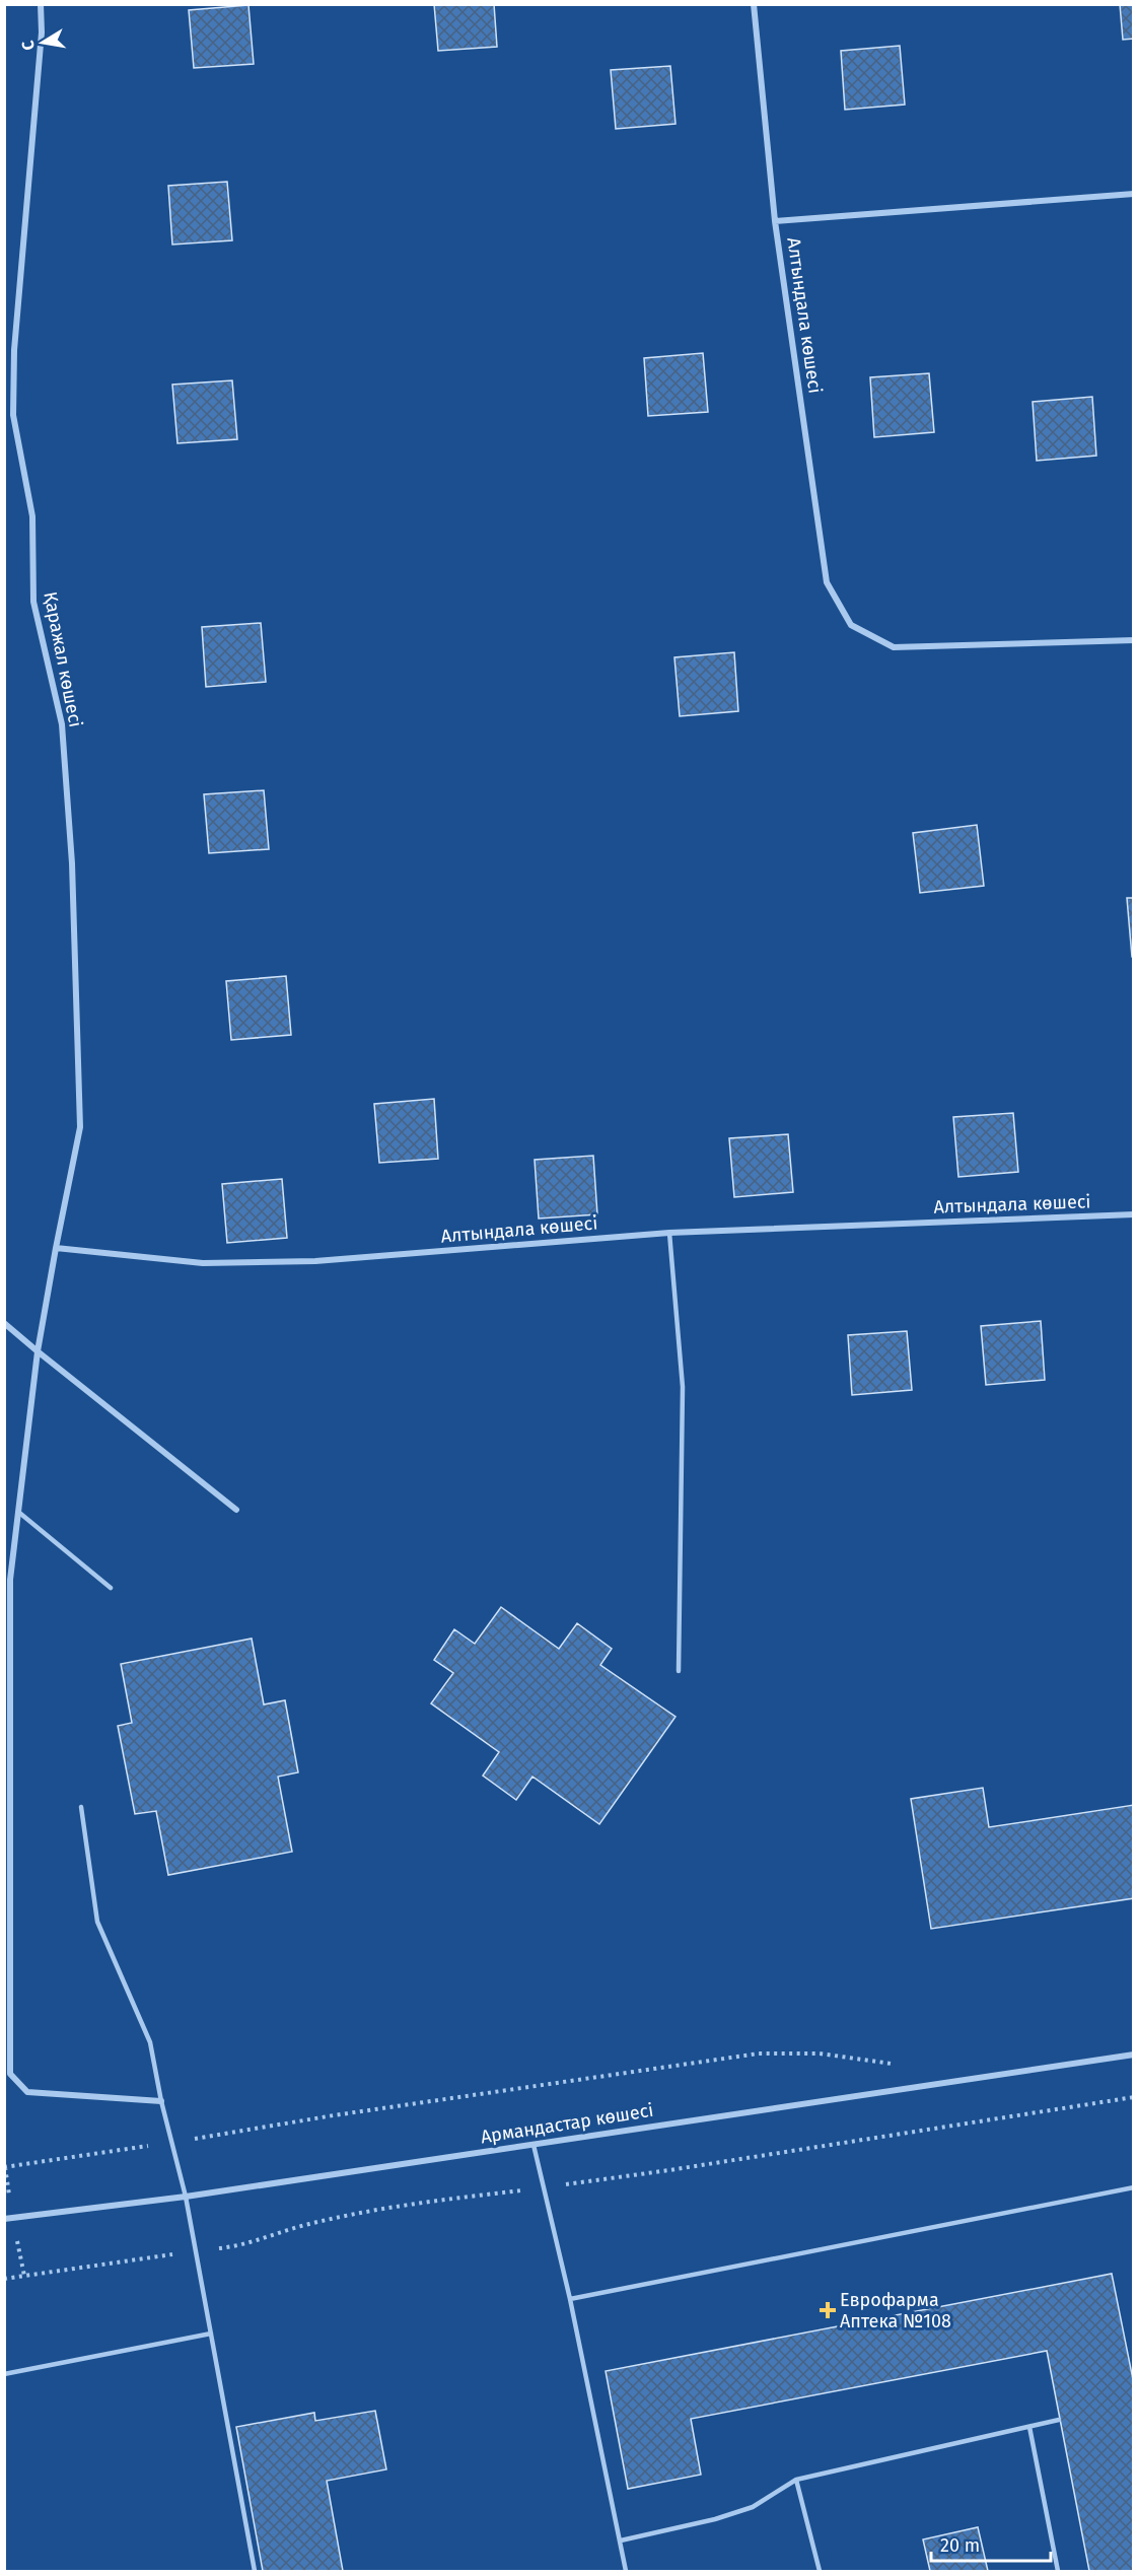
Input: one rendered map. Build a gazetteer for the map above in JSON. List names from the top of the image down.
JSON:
{
  "streets": {
    "street": ["Алтындала көшесі", "Қаражал көшесі", "Армандастар көшесі"]
  },
  "crossings": [
    ["Алтындала көшесі", "Қаражал көшесі"]
  ],
  "places": {
    "health": ["Еврофарма Аптека №108"]
  },
  "scale_bar": "20 m",
  "north": "left"
}
